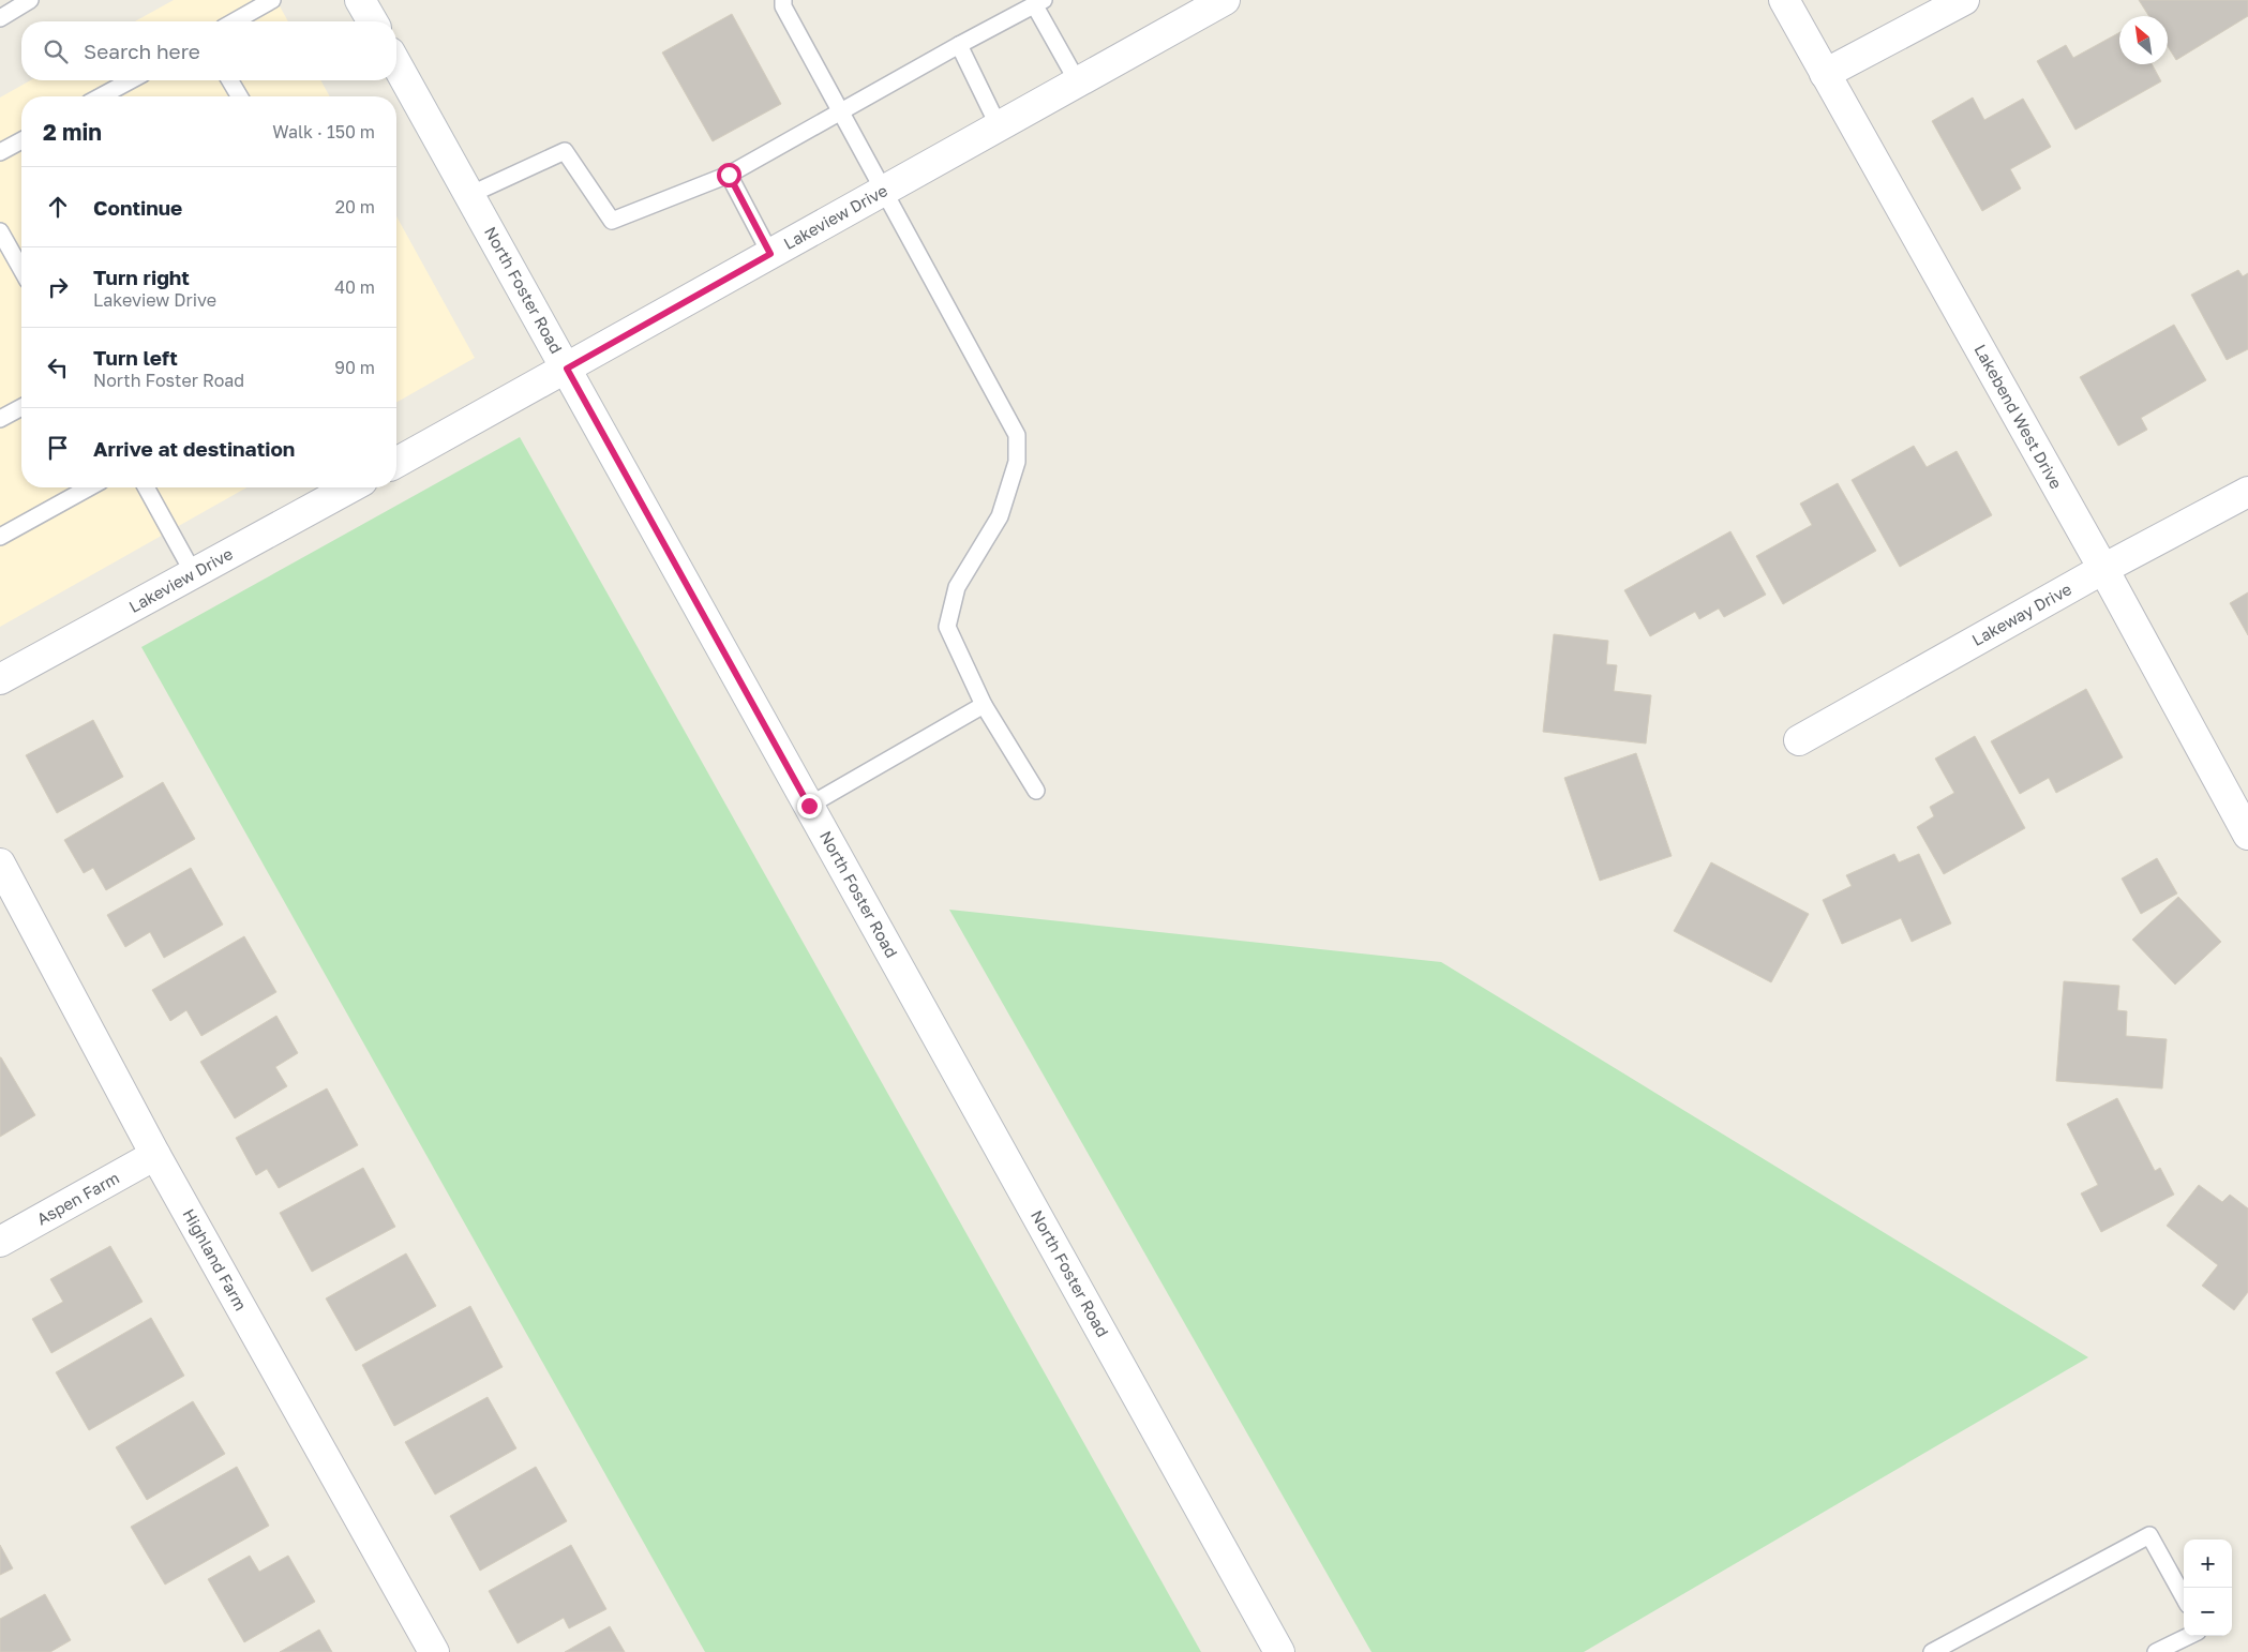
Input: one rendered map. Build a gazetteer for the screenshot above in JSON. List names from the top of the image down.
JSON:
{
  "streets": {
    "street": [
      "Lakeview Drive",
      "North Foster Road",
      "Lakebend West Drive",
      "Lakeway Drive",
      "Aspen Farm",
      "Highland Farm"
    ]
  },
  "crossings": [
    ["Lakeview Drive", "North Foster Road"],
    ["Lakebend West Drive", "Lakeway Drive"],
    ["Aspen Farm", "Highland Farm"]
  ],
  "north": "top left",
  "page": {
    "search": "Search here",
    "heading": ["2 min", "Walk · 150 m"],
    "list": [
      ["Continue", "20 m"],
      ["Turn right", "Lakeview Drive", "40 m"],
      ["Turn left", "North Foster Road", "90 m"],
      "Arrive at destination"
    ],
    "map_buttons": ["+", "−"]
  }
}
